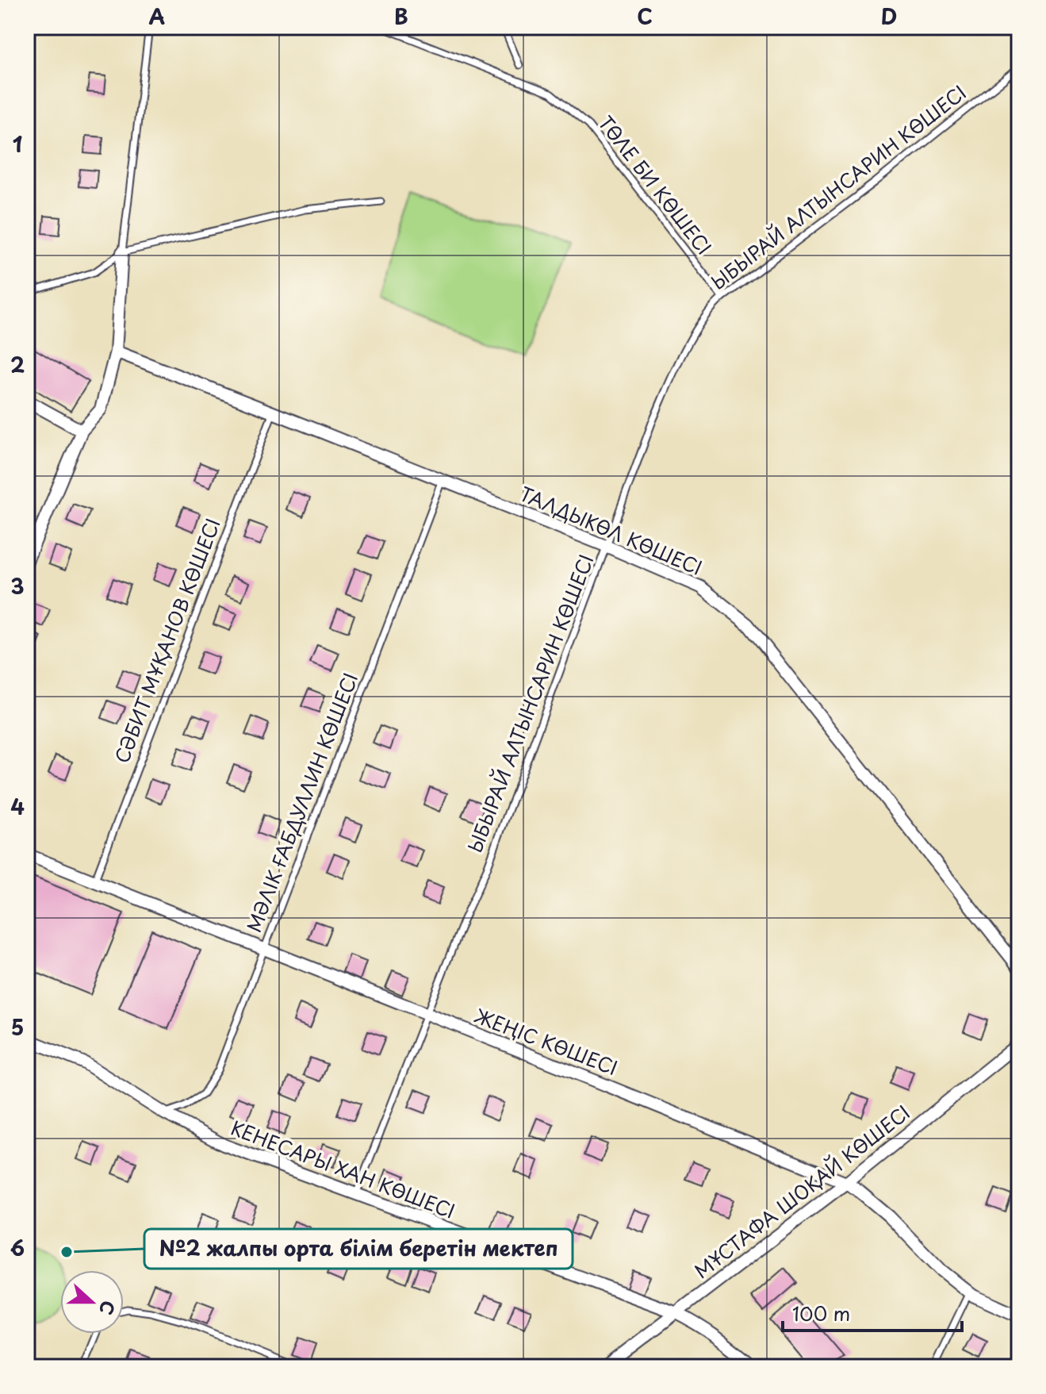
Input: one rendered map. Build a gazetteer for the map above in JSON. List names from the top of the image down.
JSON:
{
  "streets": {
    "street": [
      "ТАЛДЫКӨЛ КӨШЕСІ",
      "ЖЕҢІС КӨШЕСІ",
      "КЕНЕСАРЫ ХАН КӨШЕСІ",
      "МҰСТАФА ШОҚАЙ КӨШЕСІ"
    ],
    "lane": [
      "ТӨЛЕ БИ КӨШЕСІ",
      "ЫБЫРАЙ АЛТЫНСАРИН КӨШЕСІ",
      "СӘБИТ МҰҚАНОВ КӨШЕСІ",
      "МӘЛІК ҒАБДУЛЛИН КӨШЕСІ"
    ]
  },
  "crossings": [
    ["ТӨЛЕ БИ КӨШЕСІ", "ЫБЫРАЙ АЛТЫНСАРИН КӨШЕСІ"],
    ["ЫБЫРАЙ АЛТЫНСАРИН КӨШЕСІ", "ТАЛДЫКӨЛ КӨШЕСІ"],
    ["ЫБЫРАЙ АЛТЫНСАРИН КӨШЕСІ", "ЖЕҢІС КӨШЕСІ"],
    ["ЫБЫРАЙ АЛТЫНСАРИН КӨШЕСІ", "КЕНЕСАРЫ ХАН КӨШЕСІ"],
    ["ТАЛДЫКӨЛ КӨШЕСІ", "СӘБИТ МҰҚАНОВ КӨШЕСІ"],
    ["ТАЛДЫКӨЛ КӨШЕСІ", "МӘЛІК ҒАБДУЛЛИН КӨШЕСІ"],
    ["СӘБИТ МҰҚАНОВ КӨШЕСІ", "ЖЕҢІС КӨШЕСІ"],
    ["МӘЛІК ҒАБДУЛЛИН КӨШЕСІ", "ЖЕҢІС КӨШЕСІ"],
    ["МӘЛІК ҒАБДУЛЛИН КӨШЕСІ", "КЕНЕСАРЫ ХАН КӨШЕСІ"],
    ["ЖЕҢІС КӨШЕСІ", "МҰСТАФА ШОҚАЙ КӨШЕСІ"],
    ["КЕНЕСАРЫ ХАН КӨШЕСІ", "МҰСТАФА ШОҚАЙ КӨШЕСІ"]
  ],
  "places": ["№2 жалпы орта білім беретін мектеп"],
  "scale_bar": "100 m",
  "north": "right",
  "grid": {
    "columns": [
      "A",
      "B",
      "C",
      "D"
    ],
    "rows": [
      "1",
      "2",
      "3",
      "4",
      "5",
      "6"
    ]
  }
}
